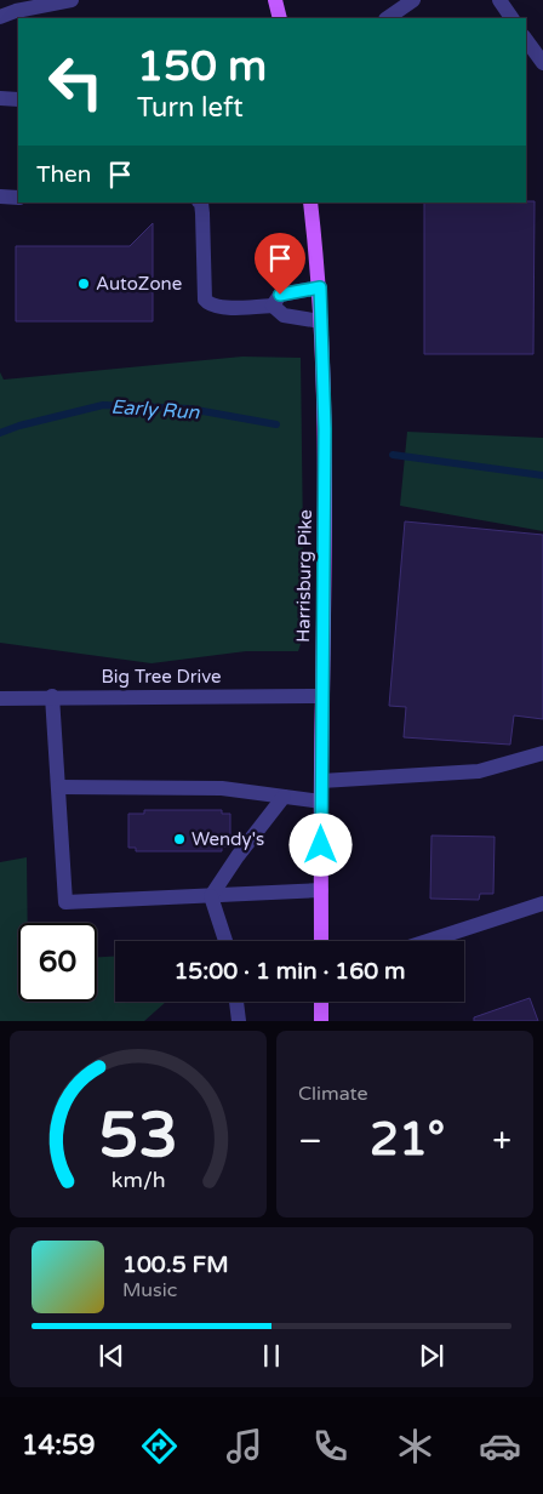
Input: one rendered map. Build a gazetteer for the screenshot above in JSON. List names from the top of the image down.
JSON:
{
  "streets": {
    "main road": ["Harrisburg Pike"],
    "street": ["Big Tree Drive"]
  },
  "crossings": [
    ["Harrisburg Pike", "Big Tree Drive"]
  ],
  "water": ["Early Run"],
  "places": ["AutoZone", "Wendy's"],
  "page": {
    "turn": ["150 m", "Turn left"],
    "then": "Then",
    "limit": "60",
    "trip": "15:00 · 1 min · 160 m",
    "tile": "Climate",
    "heat": ["−", "21°", "+"],
    "song": ["100.5 FM", "Music"],
    "tabs": "14:59",
    "gauge": ["53", "km/h"]
  }
}
